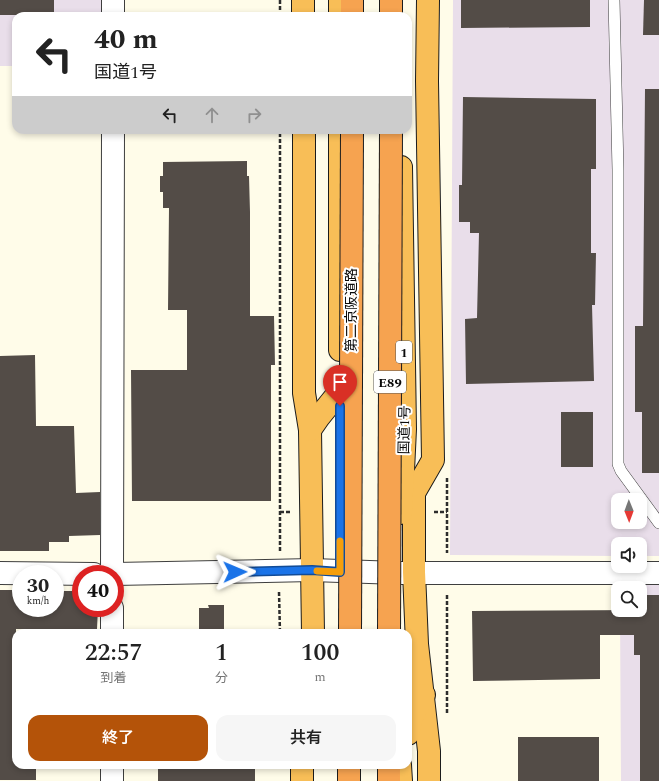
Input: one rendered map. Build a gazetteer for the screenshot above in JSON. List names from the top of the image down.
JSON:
{
  "streets": {
    "highway": [
      "第二京阪道路",
      "1",
      "E89",
      "国道1号"
    ]
  },
  "north": "bottom",
  "page": {
    "turn": ["40 m", "国道1号"],
    "speed": "30 km/h",
    "limit": "40",
    "eta": [
      "22:57",
      "到着",
      "1",
      "分",
      "100",
      "m"
    ],
    "buttons": ["終了", "共有"]
  }
}
